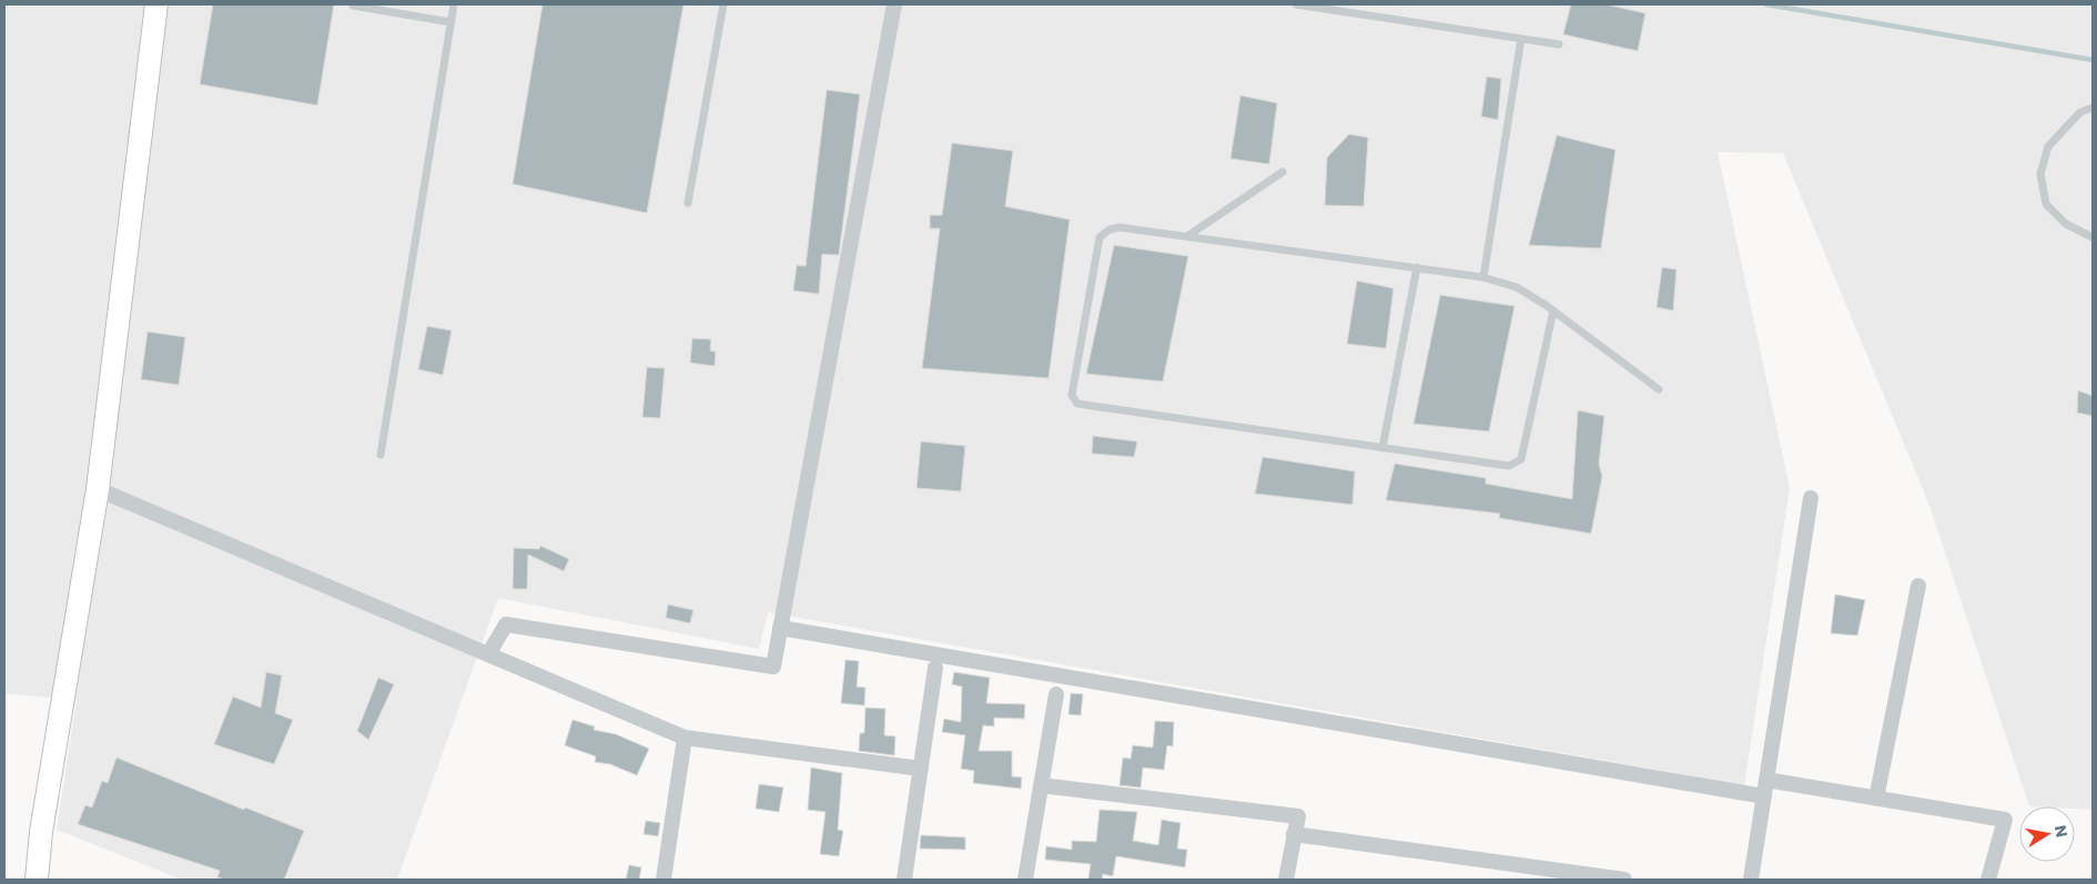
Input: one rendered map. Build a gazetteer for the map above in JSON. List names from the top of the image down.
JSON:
{
  "north": "right"
}
